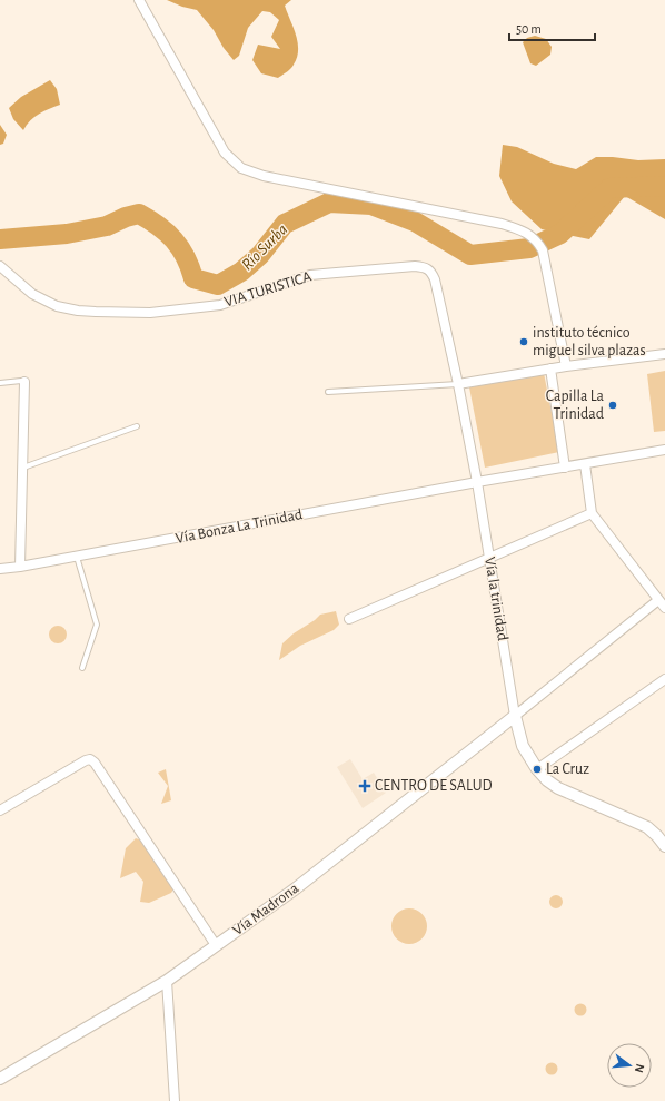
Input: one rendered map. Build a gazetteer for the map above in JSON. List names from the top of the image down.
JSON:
{
  "streets": {
    "street": [
      "VIA TURISTICA",
      "Vía Bonza La Trinidad",
      "Vía la trinidad",
      "Vía Madrona"
    ]
  },
  "crossings": [
    ["VIA TURISTICA", "Vía la trinidad"],
    ["Vía Bonza La Trinidad", "Vía la trinidad"],
    ["Vía la trinidad", "Vía Madrona"]
  ],
  "water": ["Río Surba"],
  "places": {
    "other": ["instituto técnico miguel silva plazas", "Capilla La Trinidad", "La Cruz"],
    "health": ["CENTRO DE SALUD"]
  },
  "scale_bar": "50 m",
  "north": "right"
}
